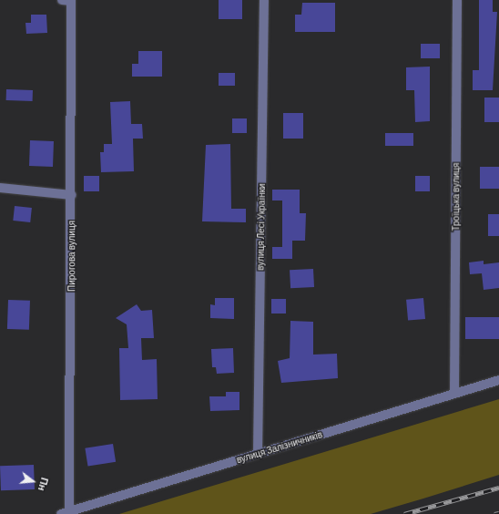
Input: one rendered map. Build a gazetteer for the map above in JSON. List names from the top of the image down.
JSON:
{
  "streets": {
    "street": [
      "Троїцька вулиця",
      "вулиця Лесі Українки",
      "Пирогова вулиця",
      "вулиця Залізничників"
    ]
  },
  "crossings": [
    ["Троїцька вулиця", "вулиця Залізничників"],
    ["вулиця Лесі Українки", "вулиця Залізничників"],
    ["Пирогова вулиця", "вулиця Залізничників"]
  ],
  "north": "right"
}
